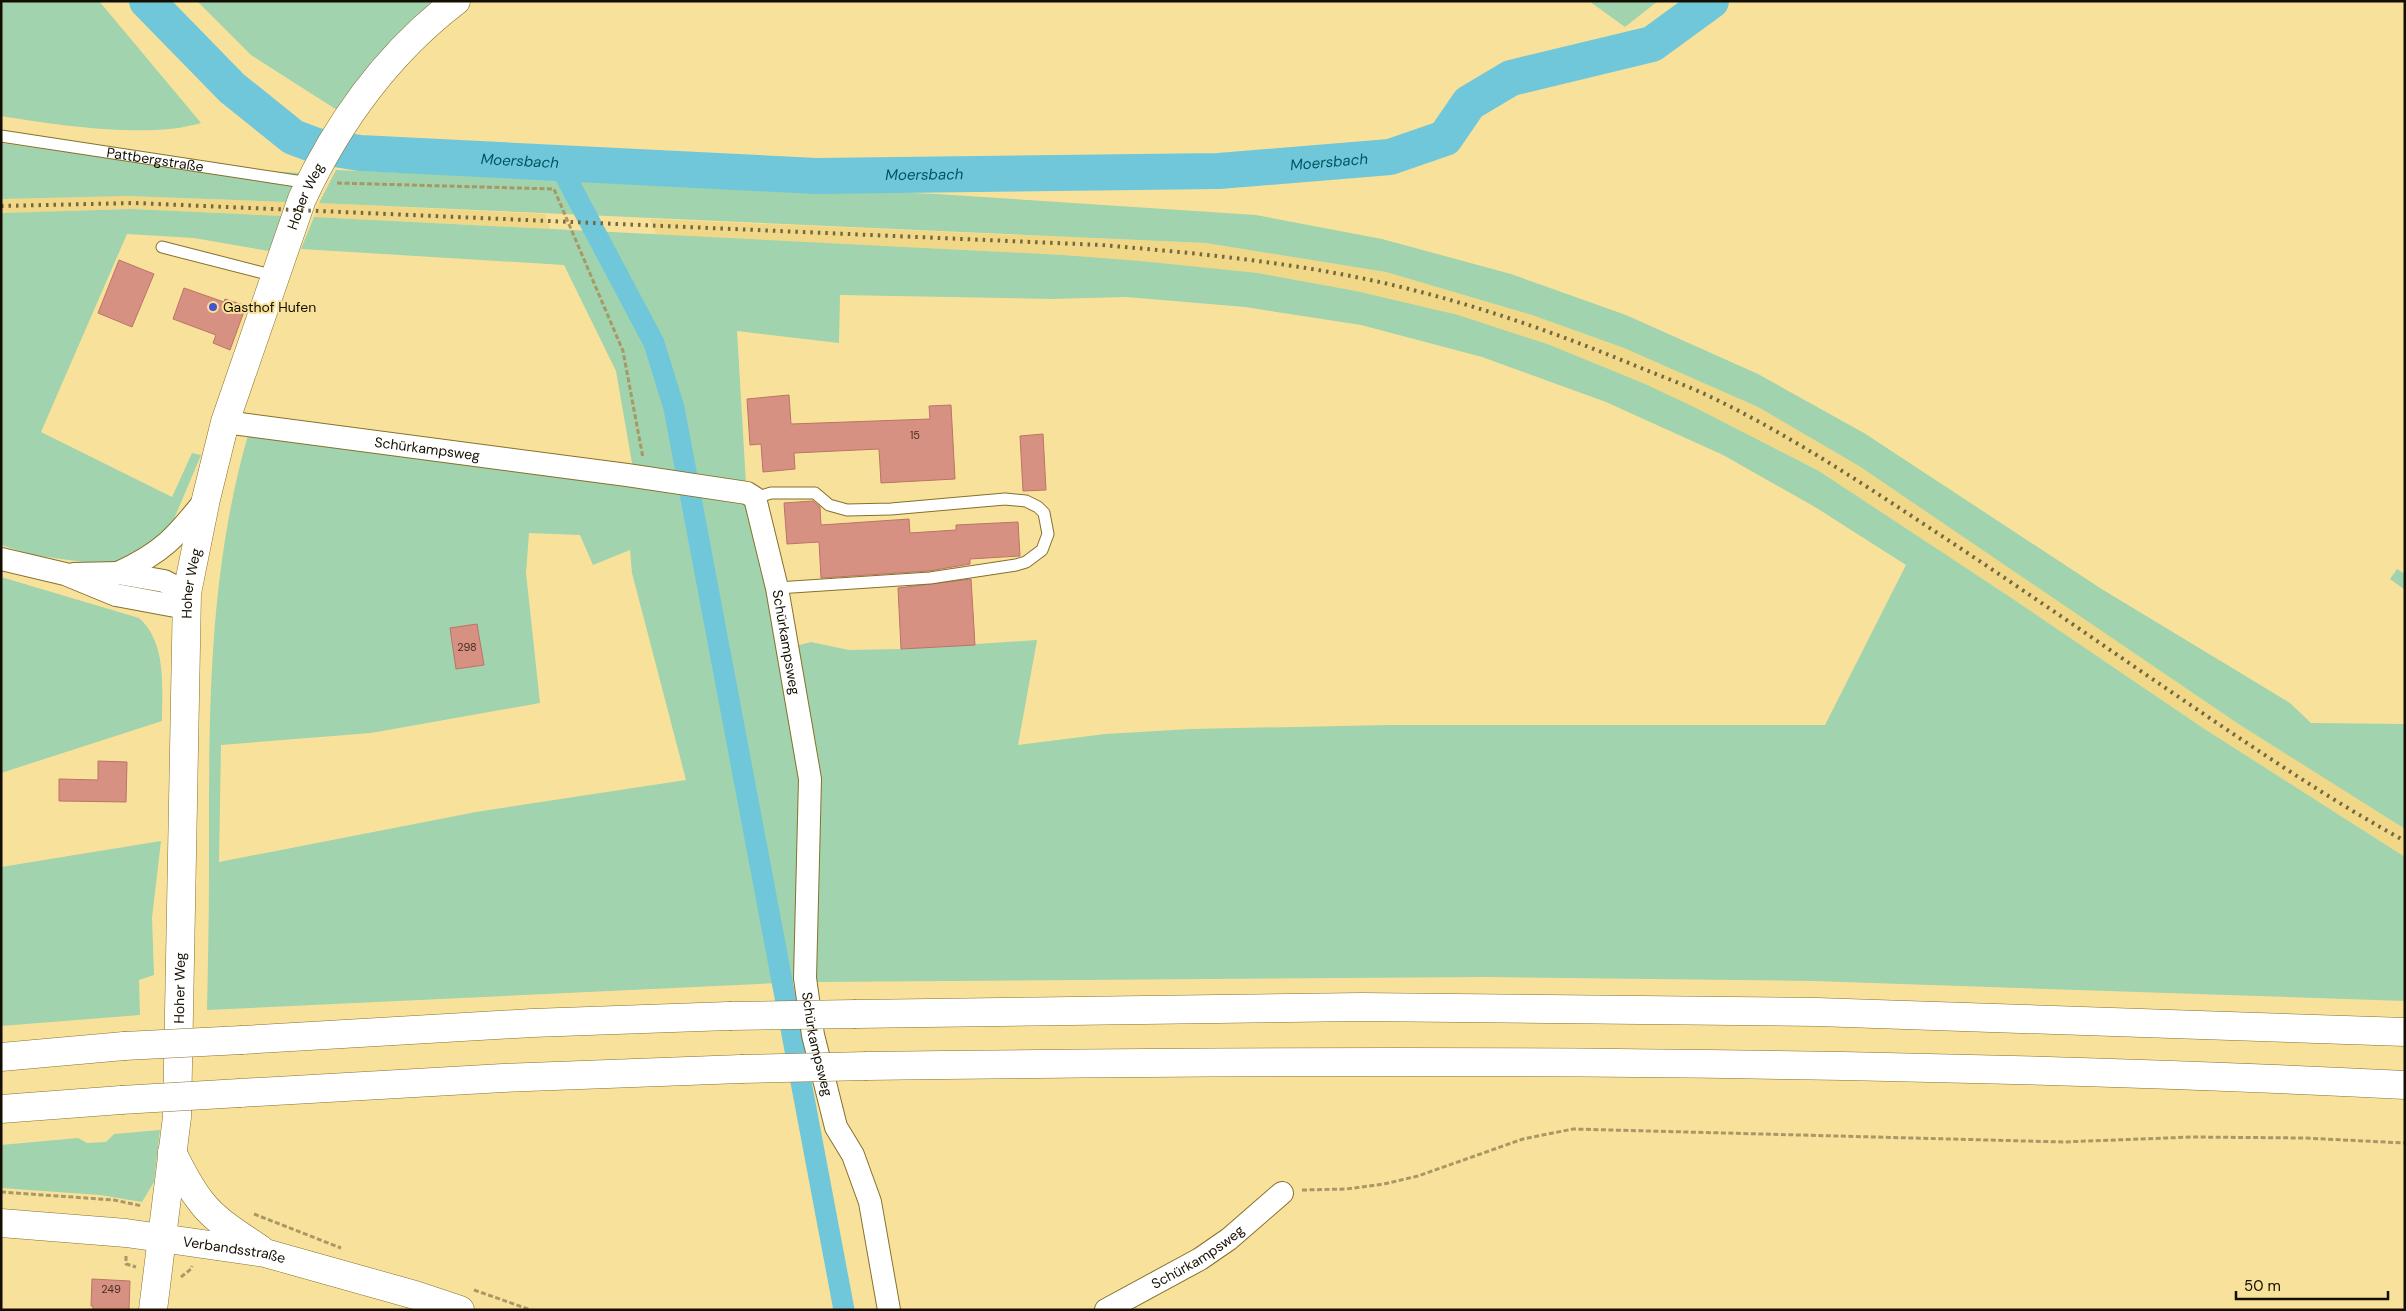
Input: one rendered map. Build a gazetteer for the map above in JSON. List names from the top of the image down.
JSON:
{
  "streets": {
    "main road": ["Hoher Weg", "Verbandsstraße"],
    "street": ["Schürkampsweg"],
    "lane": ["Pattbergstraße"]
  },
  "crossings": [
    ["Pattbergstraße", "Hoher Weg"],
    ["Hoher Weg", "Schürkampsweg"],
    ["Hoher Weg", "Verbandsstraße"]
  ],
  "water": ["Moersbach"],
  "places": ["Gasthof Hufen"],
  "house_numbers": ["15", "298", "249"],
  "scale_bar": "50 m"
}
